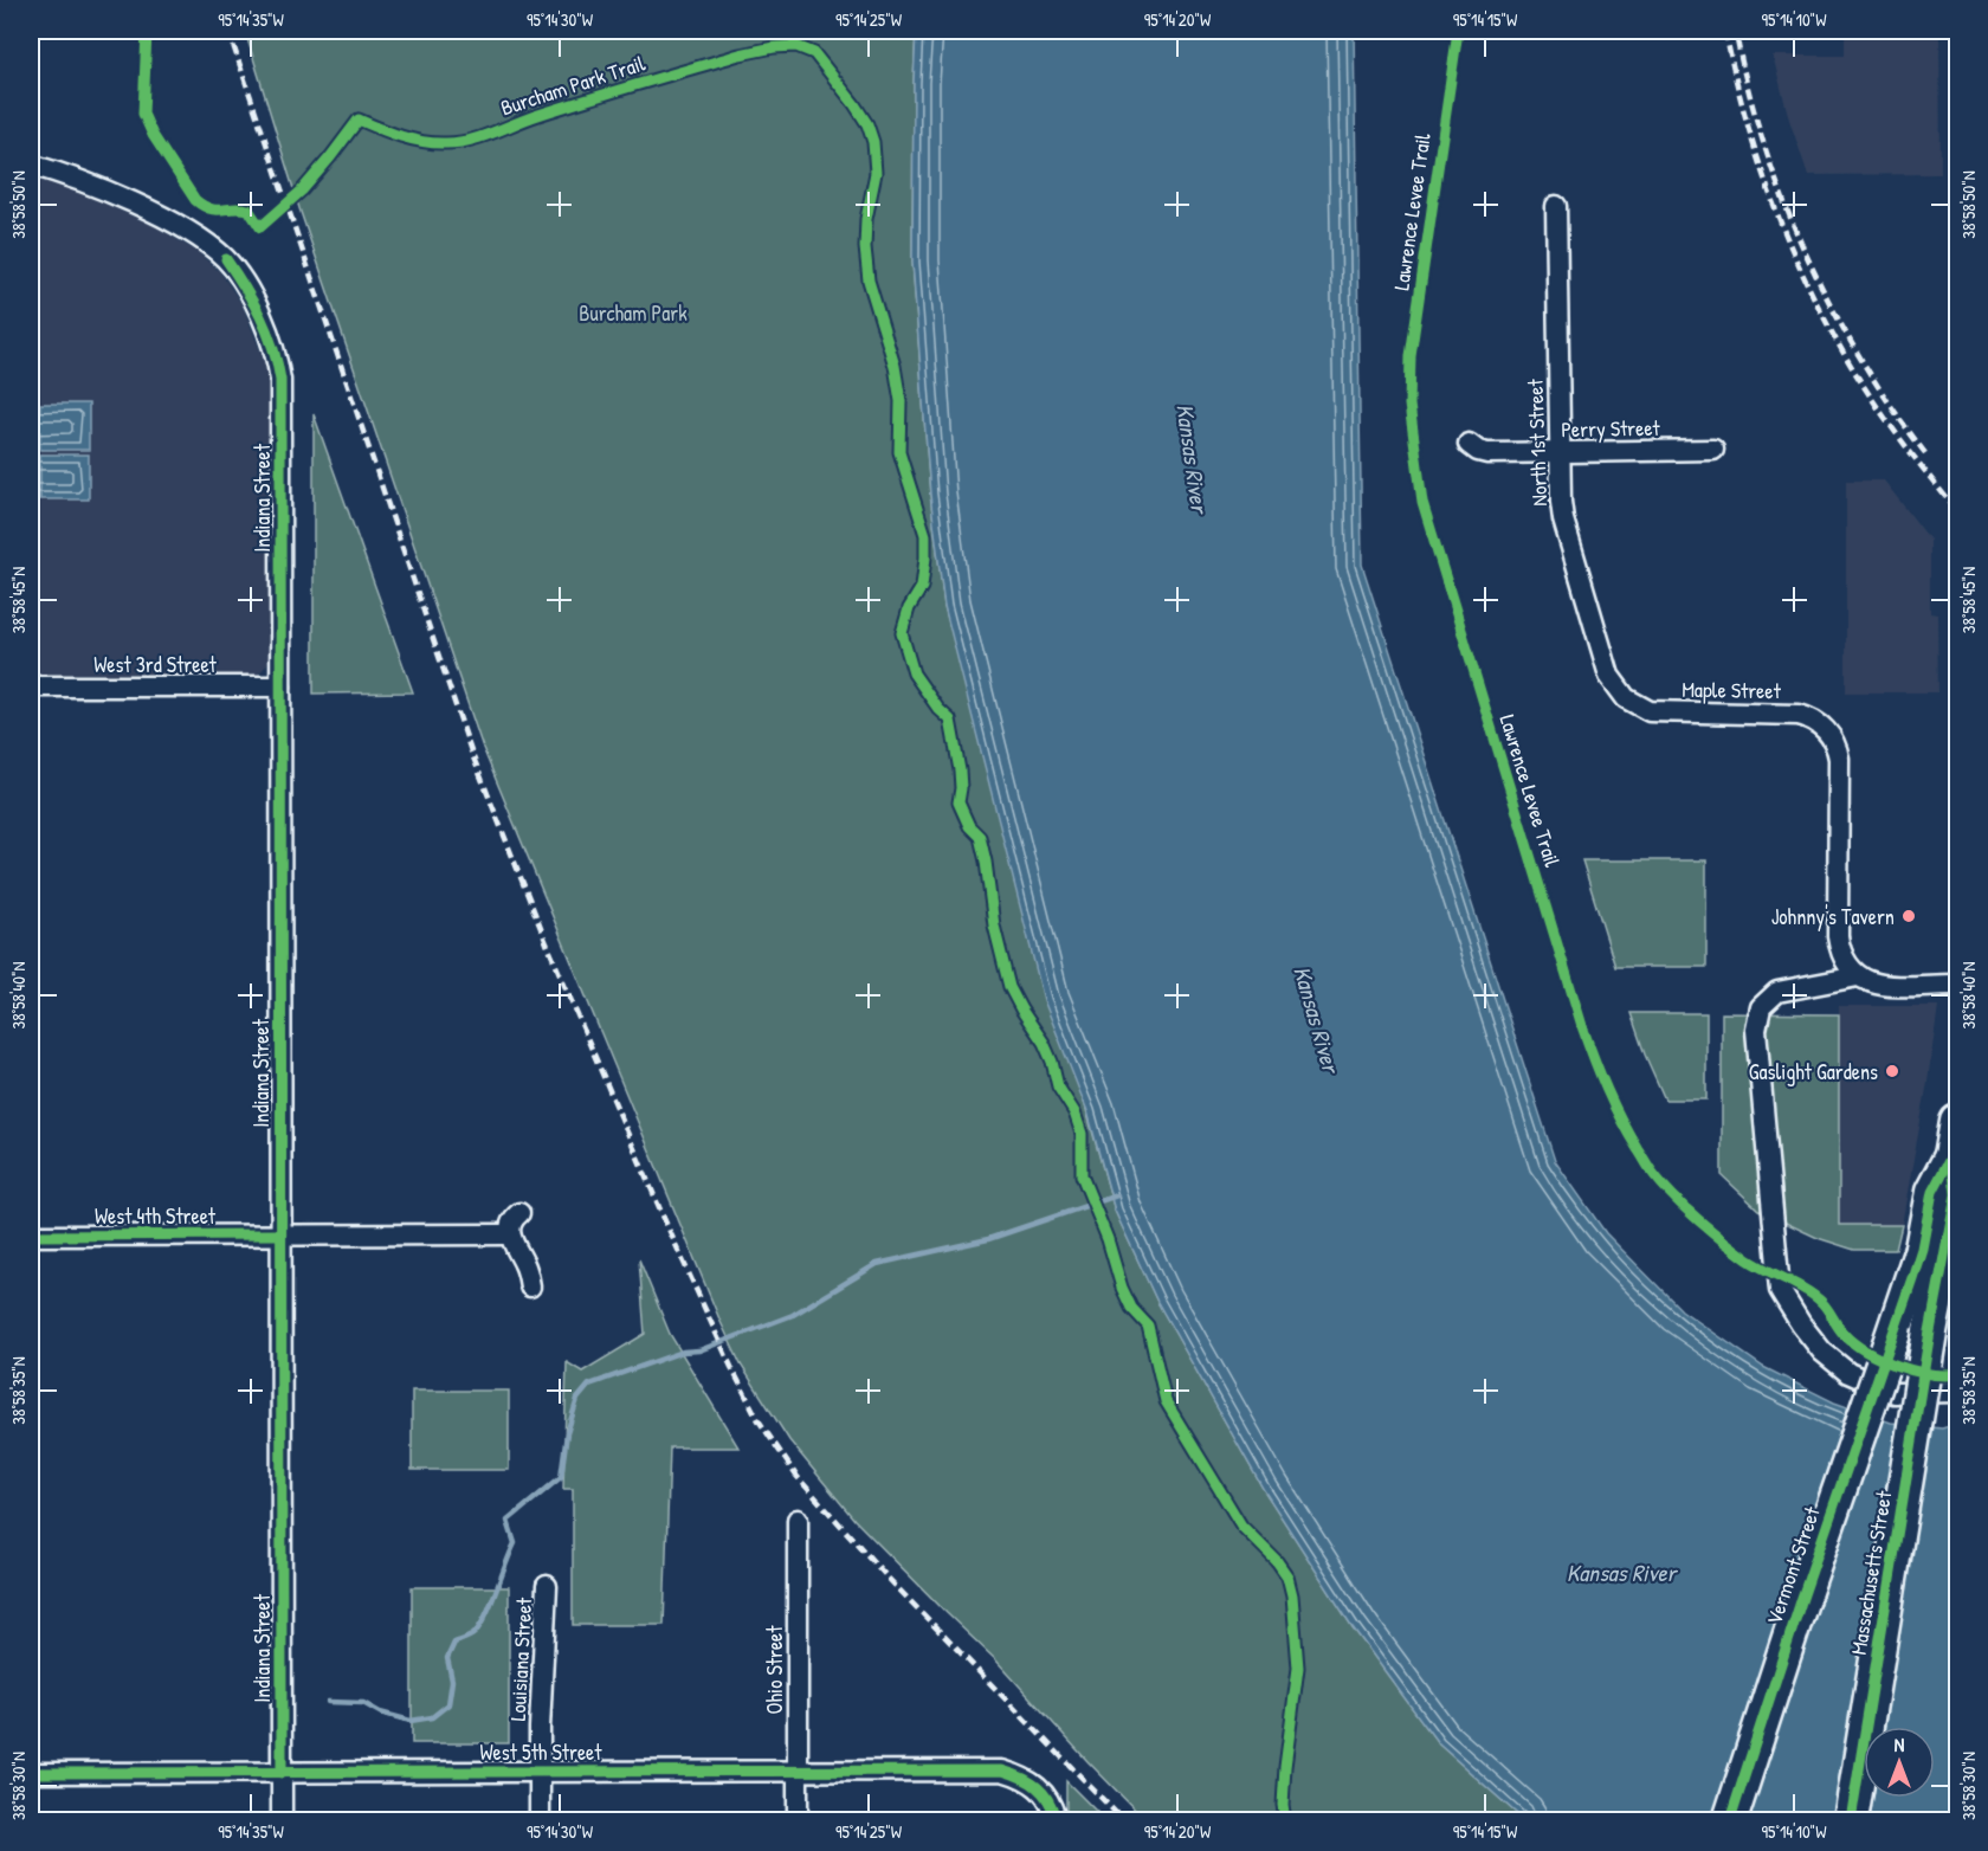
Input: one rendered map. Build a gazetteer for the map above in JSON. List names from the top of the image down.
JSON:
{
  "streets": {
    "highway": ["Vermont Street", "Massachusetts Street"],
    "street": [
      "Perry Street",
      "North 1st Street",
      "Indiana Street",
      "West 3rd Street",
      "Maple Street",
      "West 4th Street",
      "Louisiana Street",
      "Ohio Street",
      "West 5th Street"
    ],
    "cycle path": ["Burcham Park Trail", "Lawrence Levee Trail"]
  },
  "crossings": [
    ["Perry Street", "North 1st Street"],
    ["North 1st Street", "Maple Street"],
    ["Indiana Street", "West 3rd Street"],
    ["Indiana Street", "West 4th Street"],
    ["Indiana Street", "West 5th Street"],
    ["Vermont Street", "Massachusetts Street"],
    ["Louisiana Street", "West 5th Street"],
    ["Ohio Street", "West 5th Street"]
  ],
  "water": ["Kansas River"],
  "parks": ["Burcham Park"],
  "places": ["Johnny's Tavern", "Gaslight Gardens"],
  "north": "top",
  "coordinates": [
    "95°14'35\"W",
    "95°14'30\"W",
    "95°14'25\"W",
    "95°14'20\"W",
    "95°14'15\"W",
    "95°14'10\"W",
    "38°58'50\"N",
    "38°58'45\"N",
    "38°58'40\"N",
    "38°58'35\"N",
    "38°58'30\"N"
  ]
}
